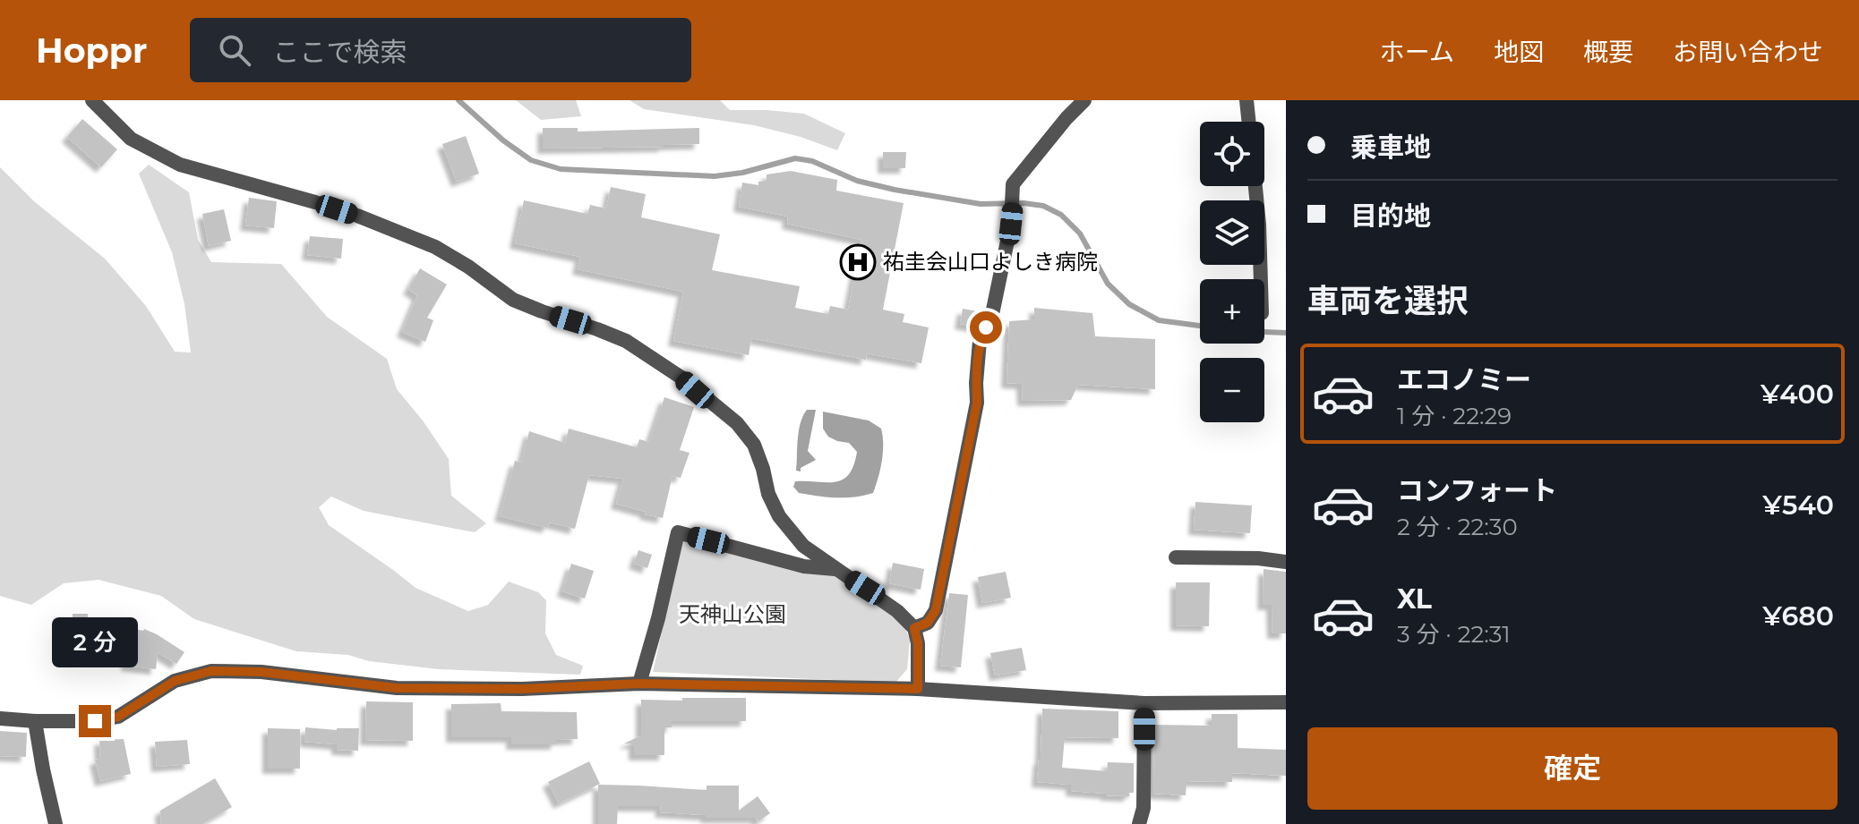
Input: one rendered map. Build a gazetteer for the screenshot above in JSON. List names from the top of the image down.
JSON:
{
  "parks": ["天神山公園"],
  "places": {
    "hospital": ["祐圭会山口よしき病院"]
  },
  "page": {
    "header": "Hoppr",
    "search": "ここで検索",
    "nav": [
      "ホーム",
      "地図",
      "概要",
      "お問い合わせ"
    ],
    "banner": ["乗車地", "目的地"],
    "map_buttons": ["+", "−"],
    "heading": "車両を選択",
    "list": [
      {
        "name": "エコノミー",
        "note": "1 分 · 22:29",
        "value": "¥400"
      },
      {
        "name": "コンフォート",
        "note": "2 分 · 22:30",
        "value": "¥540"
      },
      {
        "name": "XL",
        "note": "3 分 · 22:31",
        "value": "¥680"
      }
    ],
    "bubble": "2 分",
    "buttons": "確定"
  }
}
